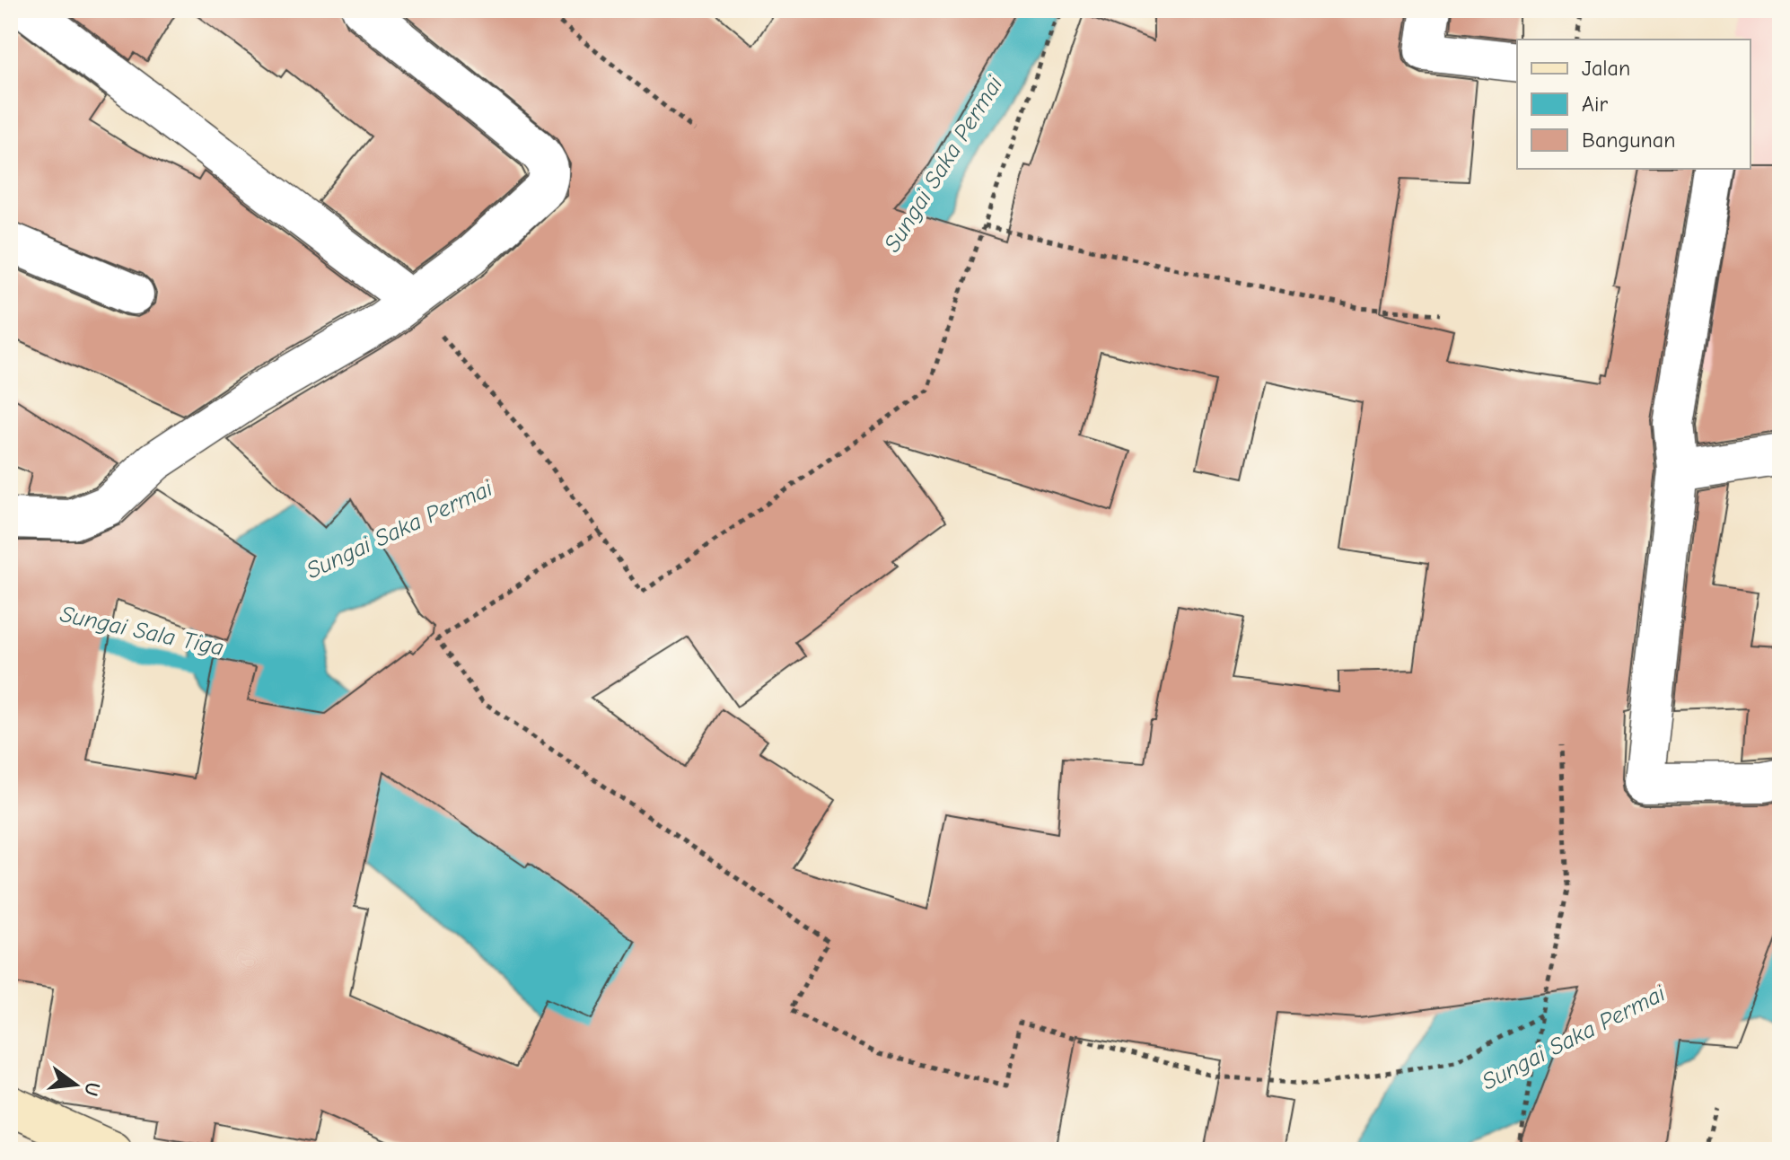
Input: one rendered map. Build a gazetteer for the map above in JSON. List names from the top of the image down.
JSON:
{
  "water": ["Sungai Saka Permai", "Sungai Sala Tiga"],
  "legend": ["Jalan", "Air", "Bangunan"],
  "north": "right"
}
